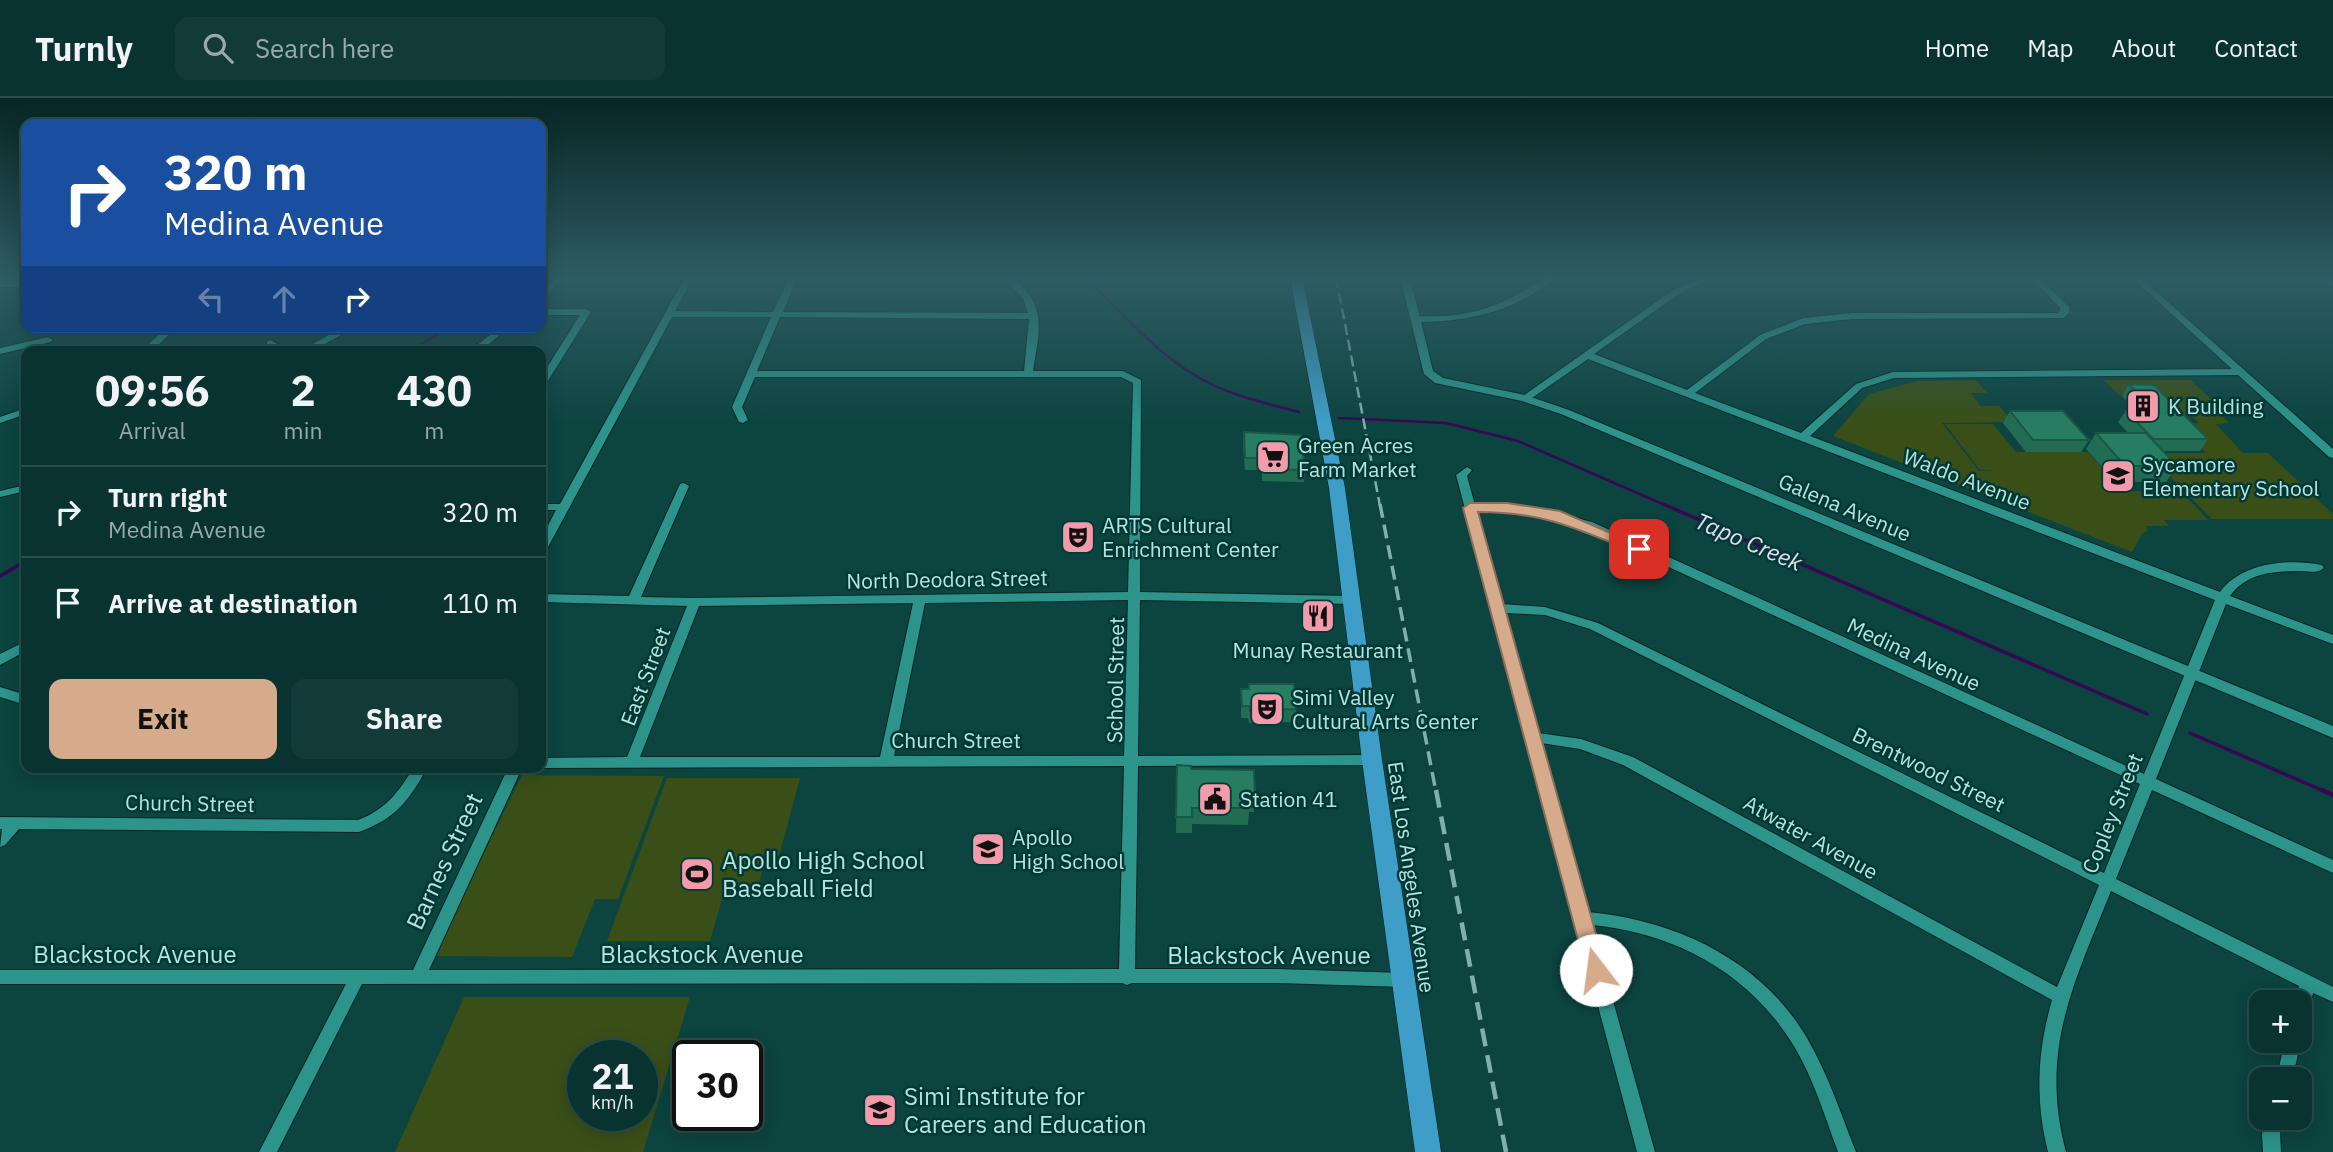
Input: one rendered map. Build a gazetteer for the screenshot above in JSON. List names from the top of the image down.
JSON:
{
  "streets": {
    "main road": ["East Los Angeles Avenue"],
    "street": [
      "Waldo Avenue",
      "Galena Avenue",
      "North Deodora Street",
      "Medina Avenue",
      "East Street",
      "School Street",
      "Church Street",
      "Brentwood Street",
      "Copley Street",
      "Atwater Avenue",
      "Barnes Street",
      "Blackstock Avenue"
    ]
  },
  "crossings": [
    ["Waldo Avenue", "Copley Street"],
    ["Galena Avenue", "Copley Street"],
    ["North Deodora Street", "East Street"],
    ["North Deodora Street", "School Street"],
    ["North Deodora Street", "East Los Angeles Avenue"],
    ["Medina Avenue", "Copley Street"],
    ["East Street", "Church Street"],
    ["School Street", "Church Street"],
    ["School Street", "Blackstock Avenue"],
    ["Church Street", "East Los Angeles Avenue"],
    ["Brentwood Street", "Copley Street"],
    ["Copley Street", "Atwater Avenue"],
    ["Barnes Street", "Blackstock Avenue"],
    ["East Los Angeles Avenue", "Blackstock Avenue"]
  ],
  "water": ["Tapo Creek"],
  "places": {
    "building": ["K Building"],
    "supermarket": ["Green Acres Farm Market"],
    "school or university": ["Sycamore Elementary School", "Apollo High School", "Simi Institute for Careers and Education"],
    "theatre": ["ARTS Cultural Enrichment Center", "Simi Valley Cultural Arts Center"],
    "restaurant": ["Munay Restaurant"],
    "public building": ["Station 41"],
    "sports": ["Apollo High School Baseball Field"]
  },
  "page": {
    "header": "Turnly",
    "search": "Search here",
    "nav": [
      "Home",
      "Map",
      "About",
      "Contact"
    ],
    "turn": ["320 m", "Medina Avenue"],
    "eta": [
      "09:56",
      "Arrival",
      "2",
      "min",
      "430",
      "m"
    ],
    "list": [
      {
        "name": "Turn right",
        "note": "Medina Avenue",
        "value": "320 m"
      },
      {
        "name": "Arrive at destination",
        "value": "110 m"
      }
    ],
    "buttons": ["Exit", "Share"],
    "map_buttons": ["+", "−"],
    "speed": "21 km/h",
    "limit": "30"
  }
}
